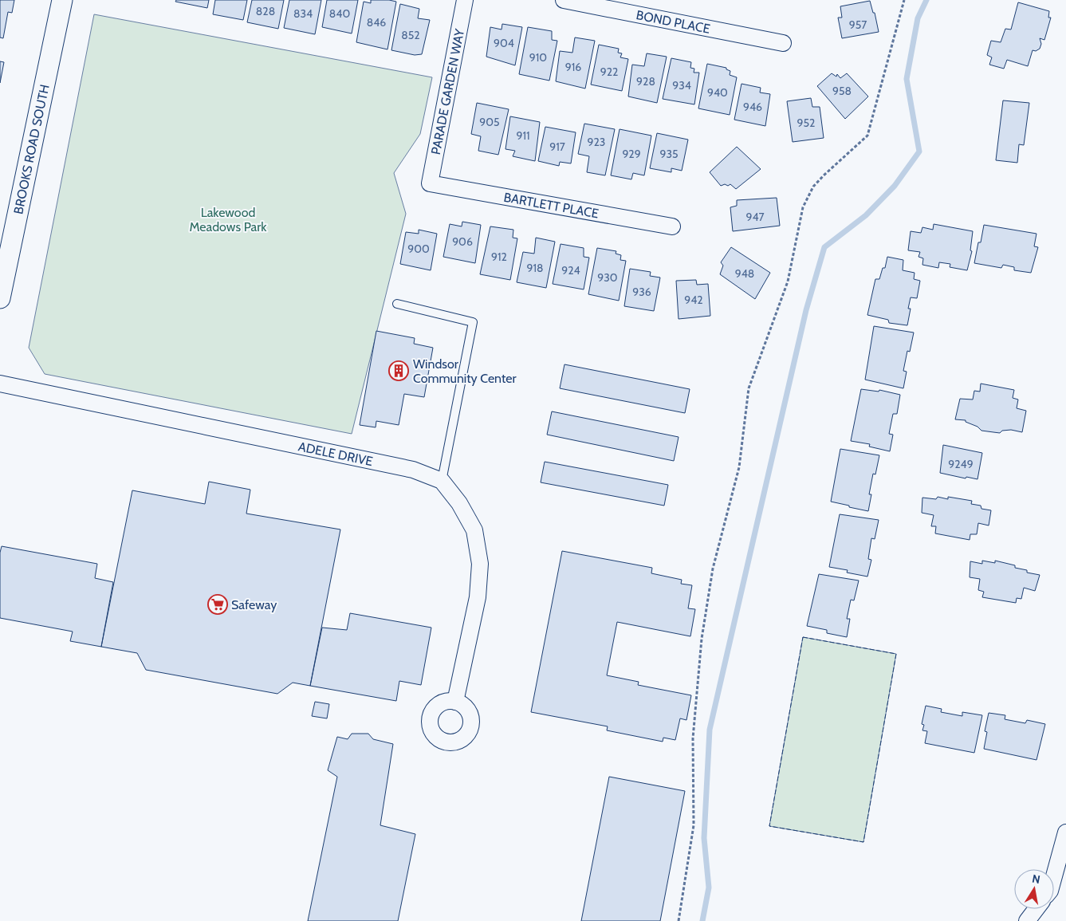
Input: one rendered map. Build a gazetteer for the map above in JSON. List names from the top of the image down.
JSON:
{
  "streets": {
    "street": [
      "BOND PLACE",
      "PARADE GARDEN WAY",
      "BROOKS ROAD SOUTH",
      "BARTLETT PLACE",
      "ADELE DRIVE"
    ]
  },
  "crossings": [
    ["PARADE GARDEN WAY", "BARTLETT PLACE"]
  ],
  "parks": ["Lakewood Meadows Park"],
  "places": {
    "building": ["Windsor Community Center"],
    "supermarket": ["Safeway"]
  },
  "house_numbers": [
    "828",
    "834",
    "840",
    "846",
    "957",
    "852",
    "904",
    "910",
    "916",
    "922",
    "928",
    "934",
    "958",
    "940",
    "946",
    "905",
    "952",
    "911",
    "923",
    "917",
    "929",
    "935",
    "947",
    "906",
    "900",
    "912",
    "918",
    "924",
    "948",
    "930",
    "936",
    "942",
    "9249"
  ],
  "north": "top"
}
